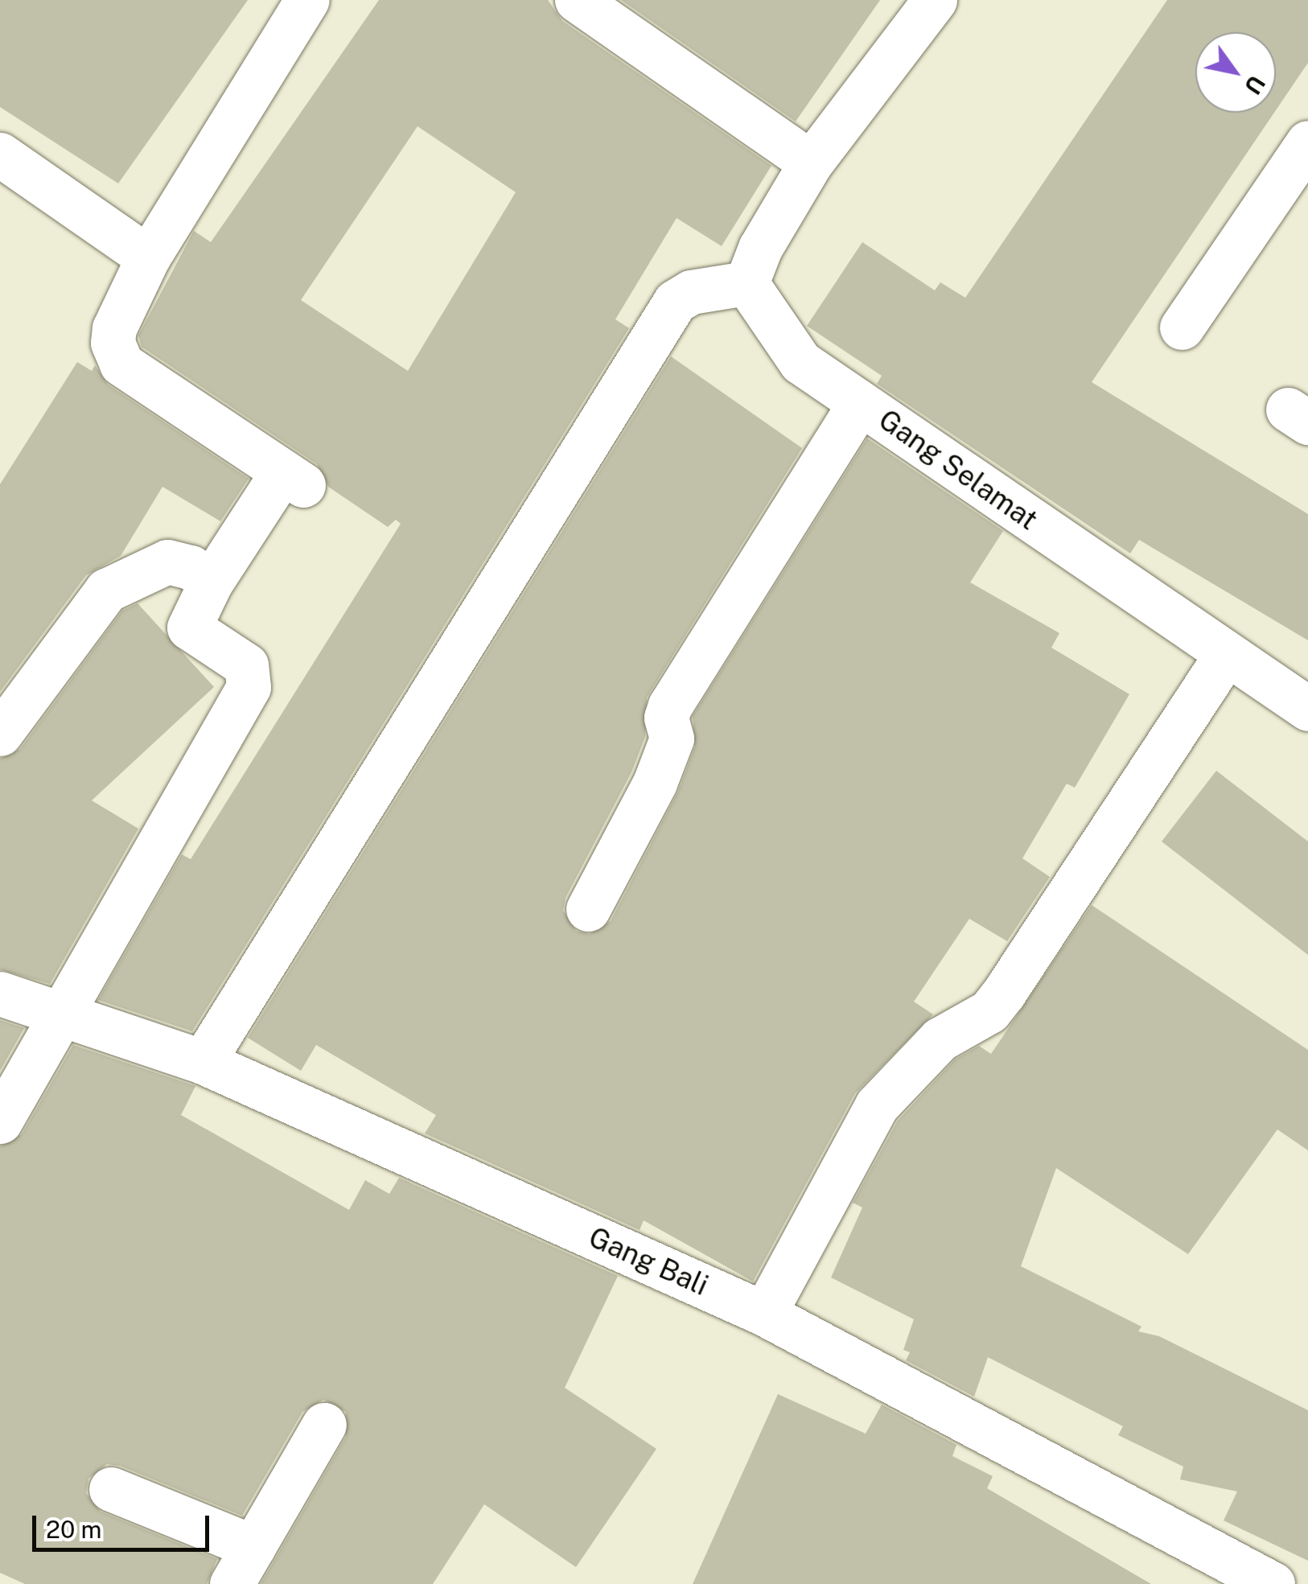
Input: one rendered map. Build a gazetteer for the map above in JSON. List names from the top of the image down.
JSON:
{
  "streets": {
    "street": ["Gang Selamat", "Gang Bali"]
  },
  "scale_bar": "20 m",
  "north": "bottom right"
}
